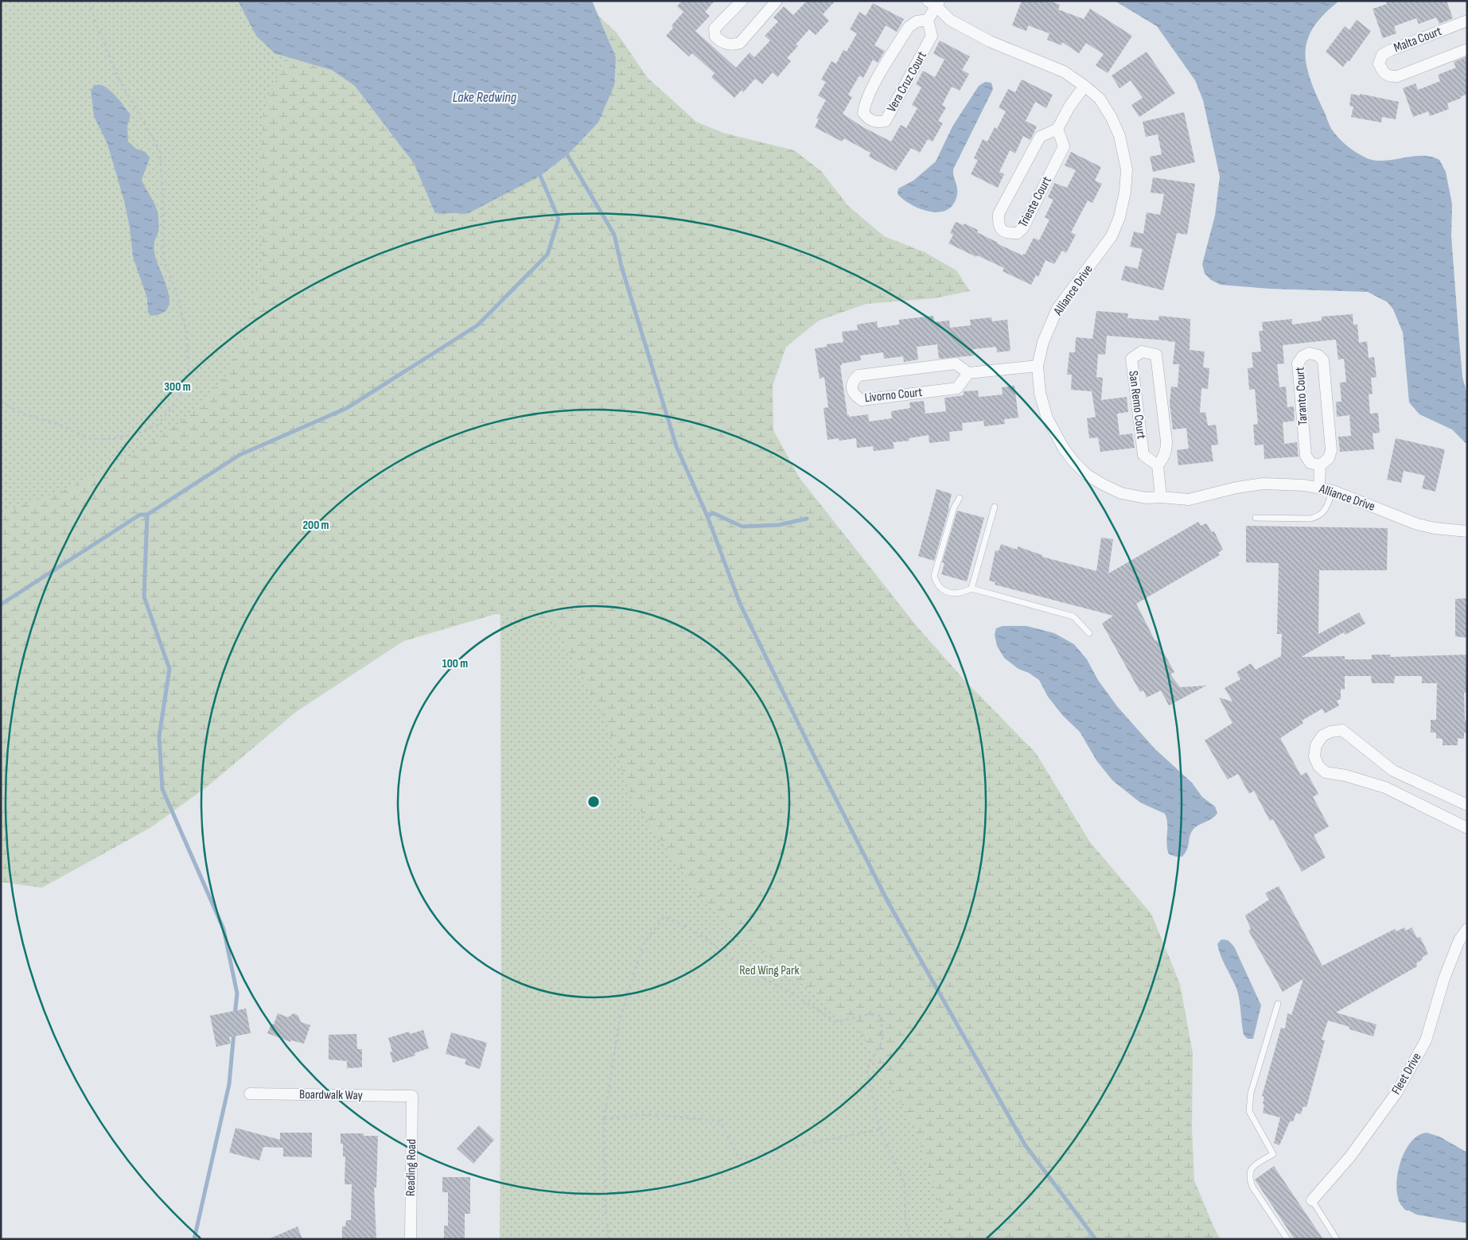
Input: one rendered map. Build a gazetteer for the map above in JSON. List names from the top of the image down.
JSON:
{
  "streets": {
    "street": [
      "Malta Court",
      "Vera Cruz Court",
      "Trieste Court",
      "Alliance Drive",
      "Livorno Court",
      "Taranto Court",
      "San Remo Court",
      "Fleet Drive",
      "Boardwalk Way",
      "Reading Road"
    ]
  },
  "crossings": [
    ["Boardwalk Way", "Reading Road"]
  ],
  "water": ["Lake Redwing"],
  "parks": ["Red Wing Park"],
  "rings": ["300 m", "200 m", "100 m"]
}
